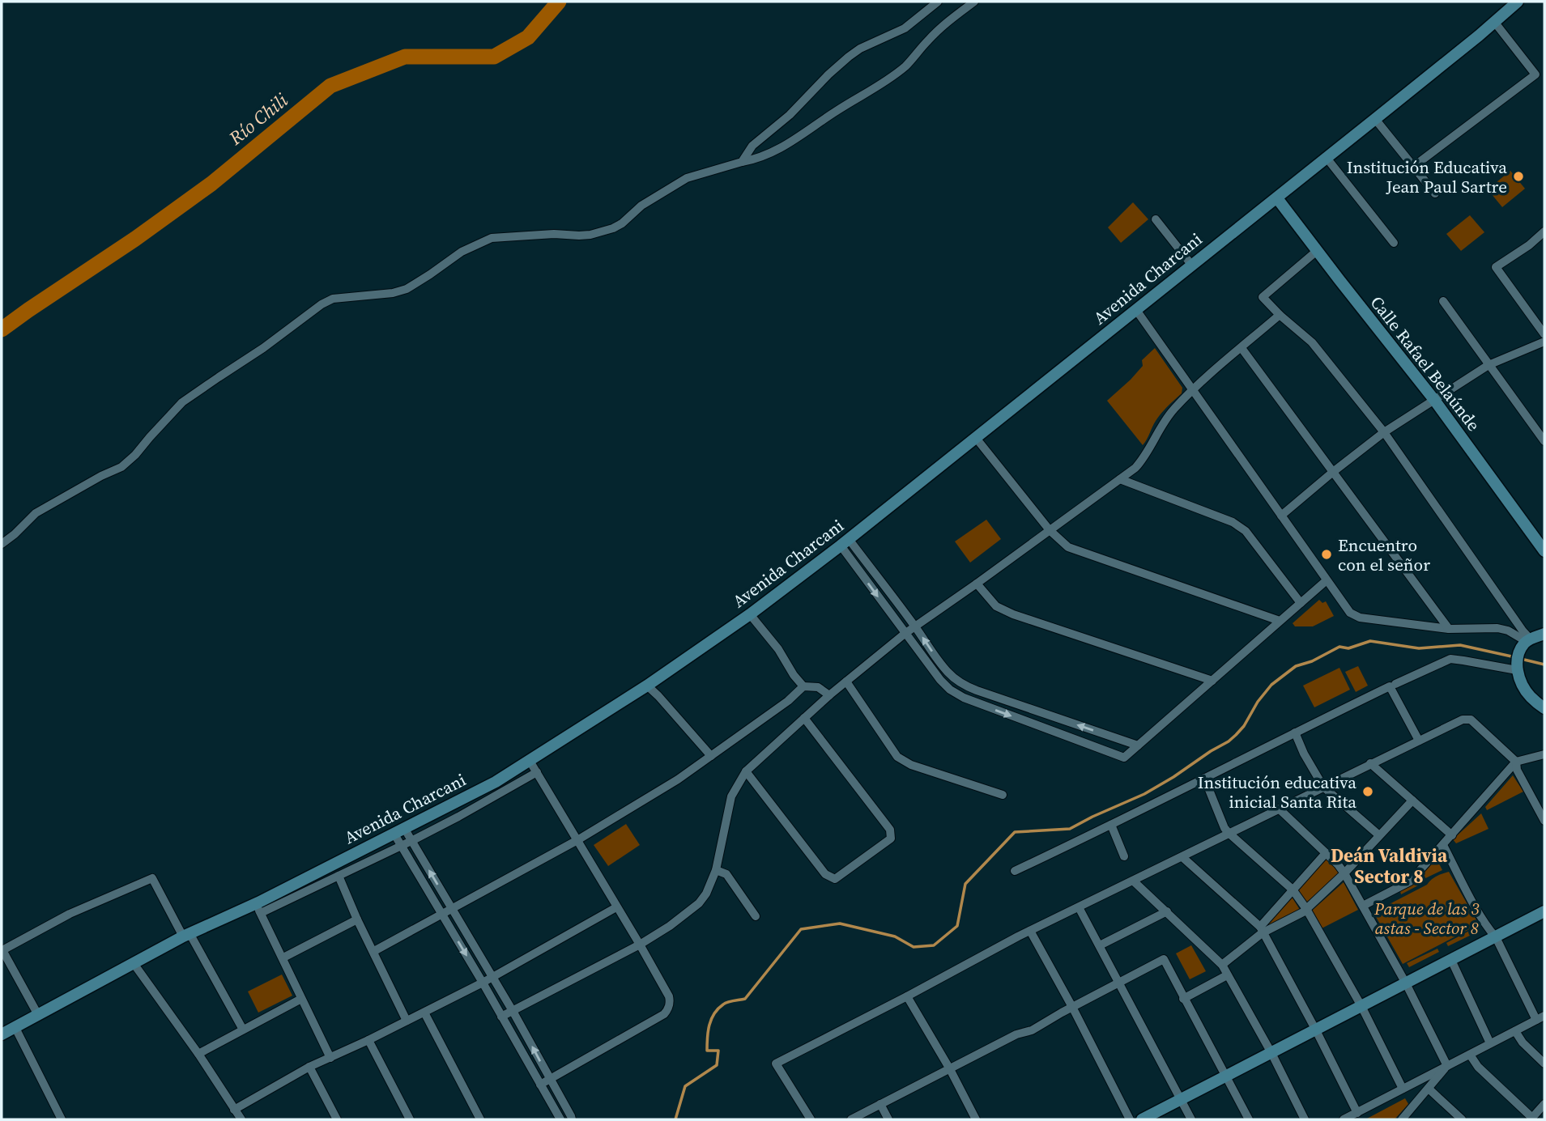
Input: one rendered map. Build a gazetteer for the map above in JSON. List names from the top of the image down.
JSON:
{
  "streets": {
    "main road": ["Avenida Charcani", "Calle Rafael Belaúnde"]
  },
  "crossings": [
    ["Avenida Charcani", "Calle Rafael Belaúnde"]
  ],
  "districts": ["Deán Valdivia Sector 8"],
  "water": ["Río Chili"],
  "parks": ["Parque de las 3 astas - Sector 8"],
  "places": ["Institución Educativa Jean Paul Sartre", "Encuentro con el señor", "Institución educativa inicial Santa Rita"]
}
